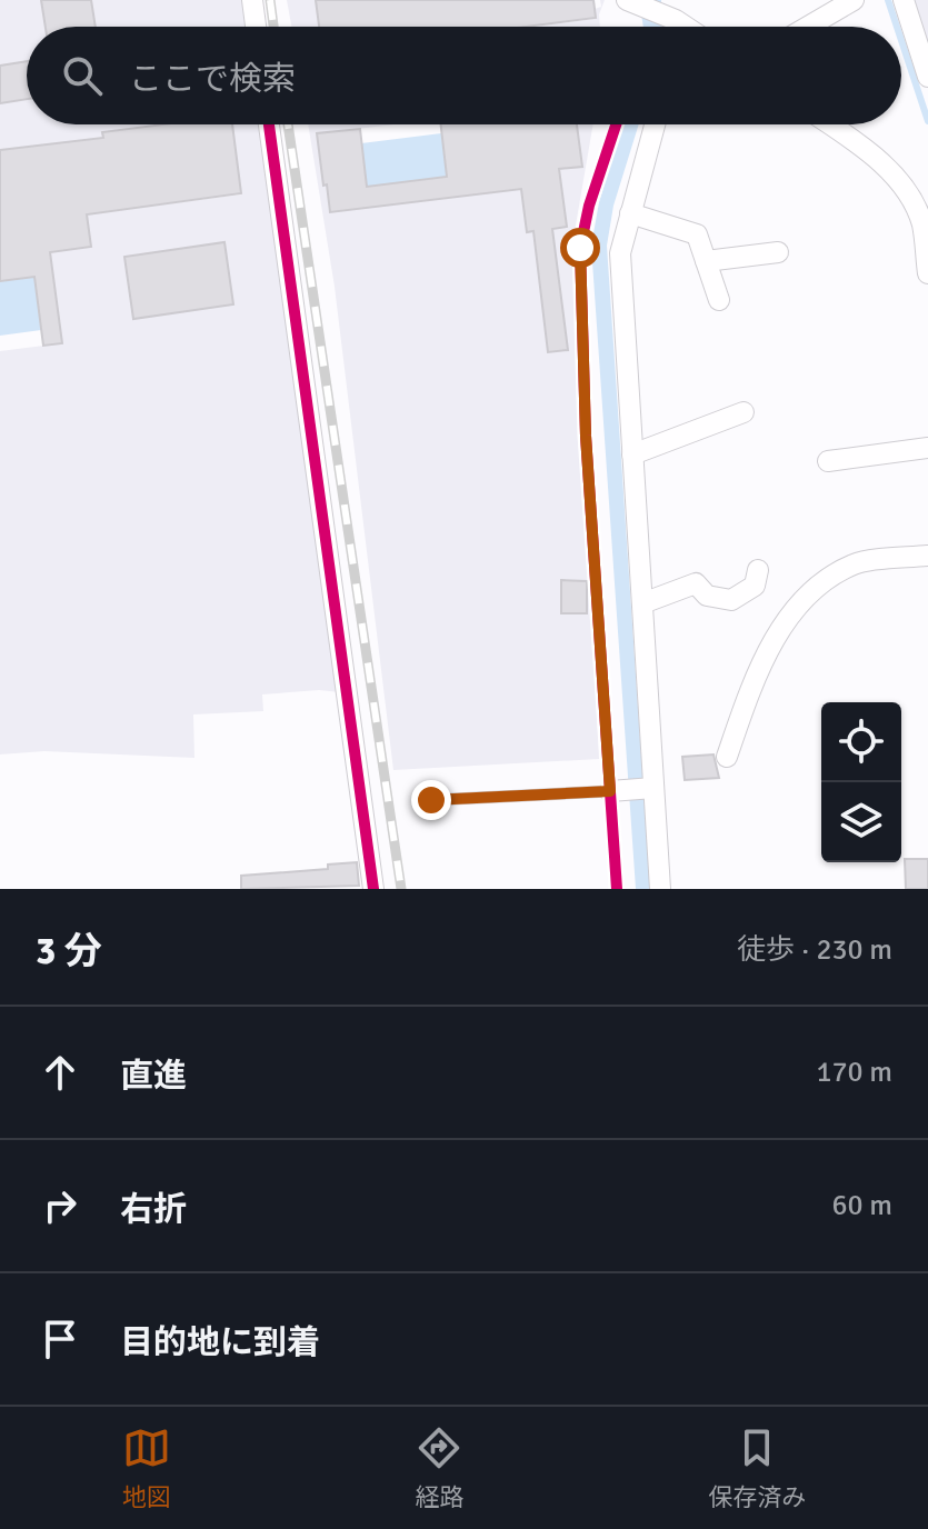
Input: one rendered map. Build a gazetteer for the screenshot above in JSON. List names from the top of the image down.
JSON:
{
  "page": {
    "search": "ここで検索",
    "heading": ["3 分", "徒歩 · 230 m"],
    "list": [
      ["直進", "170 m"],
      ["右折", "60 m"],
      "目的地に到着"
    ],
    "nav": ["地図", "経路", "保存済み"]
  }
}
